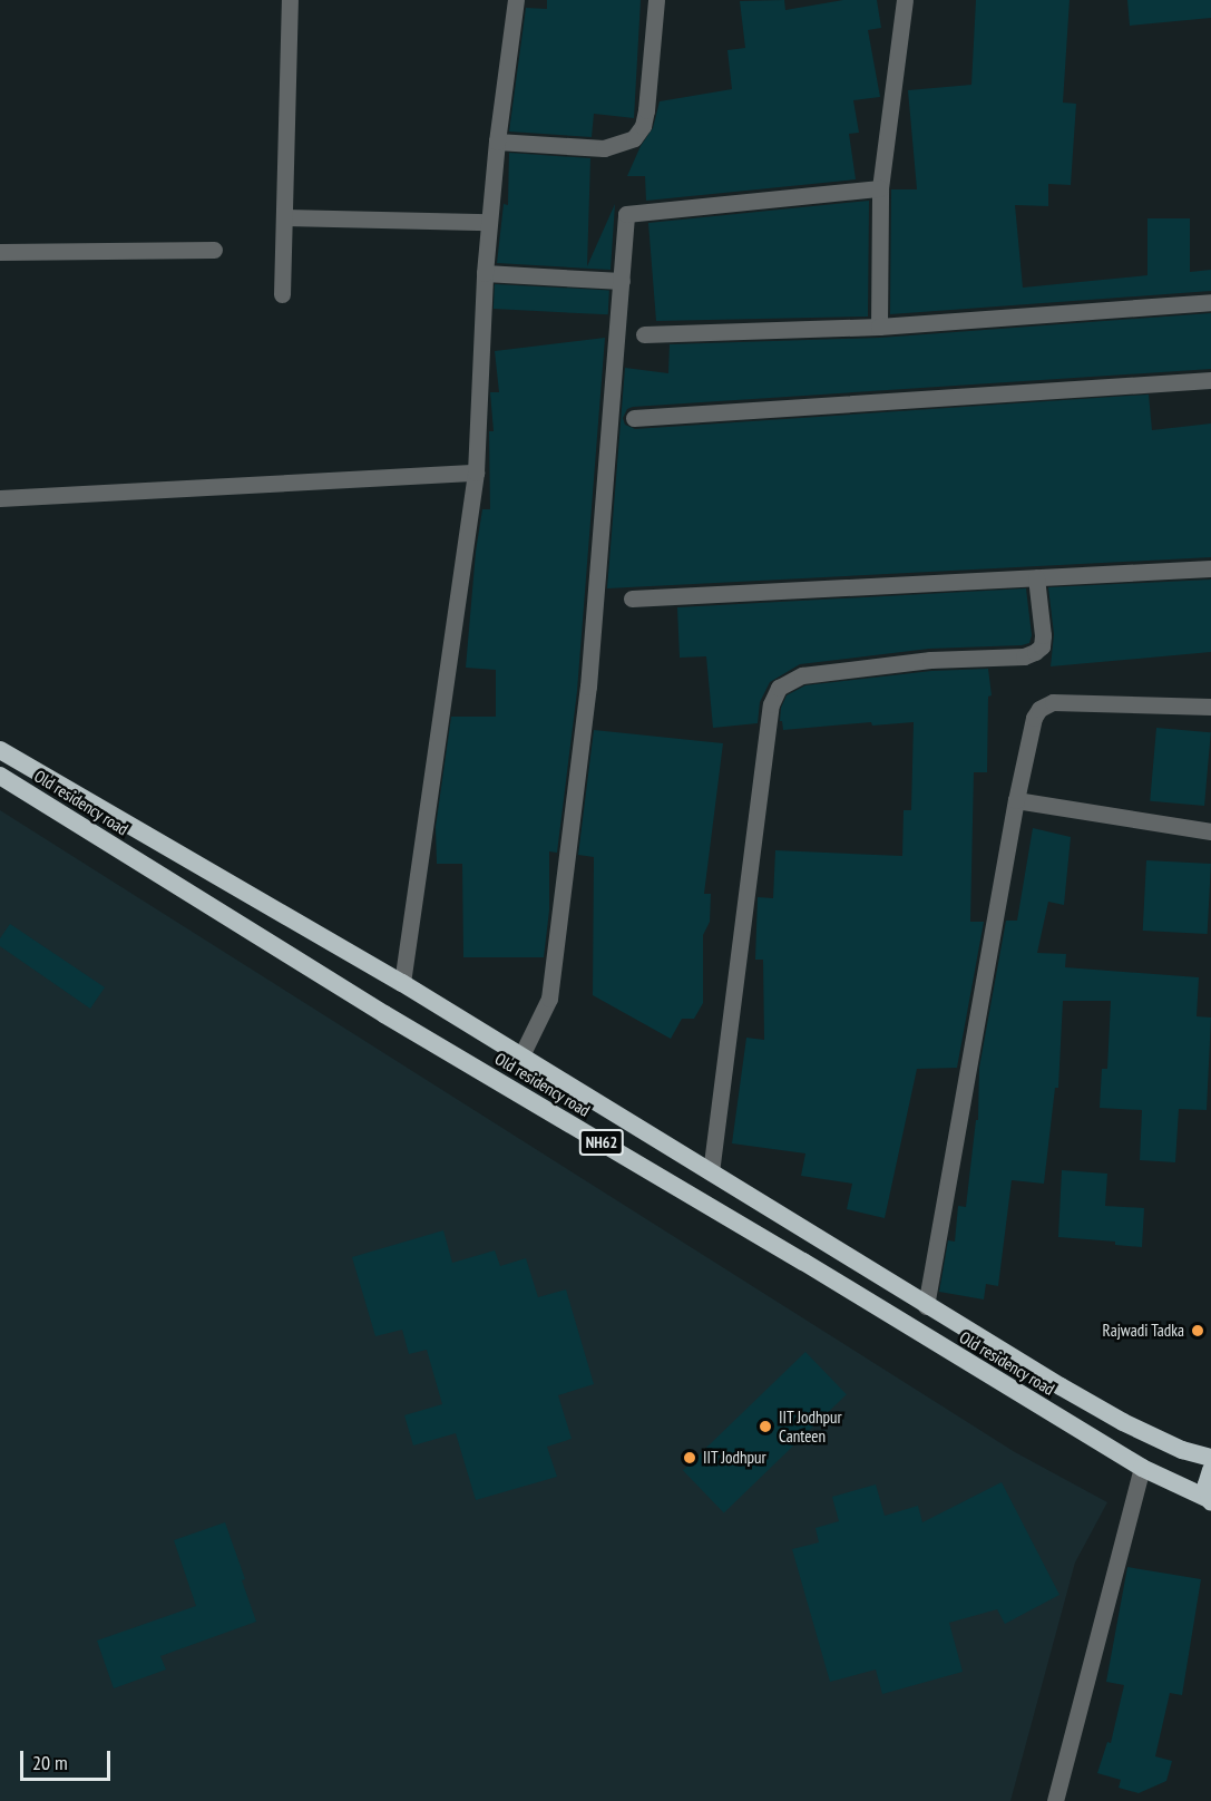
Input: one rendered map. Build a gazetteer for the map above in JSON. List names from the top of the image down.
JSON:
{
  "streets": {
    "highway": ["Old residency road", "NH62"]
  },
  "crossings": [
    ["Old residency road", "NH62"]
  ],
  "places": ["Rajwadi Tadka", "IIT Jodhpur Canteen", "IIT Jodhpur"],
  "scale_bar": "20 m"
}
